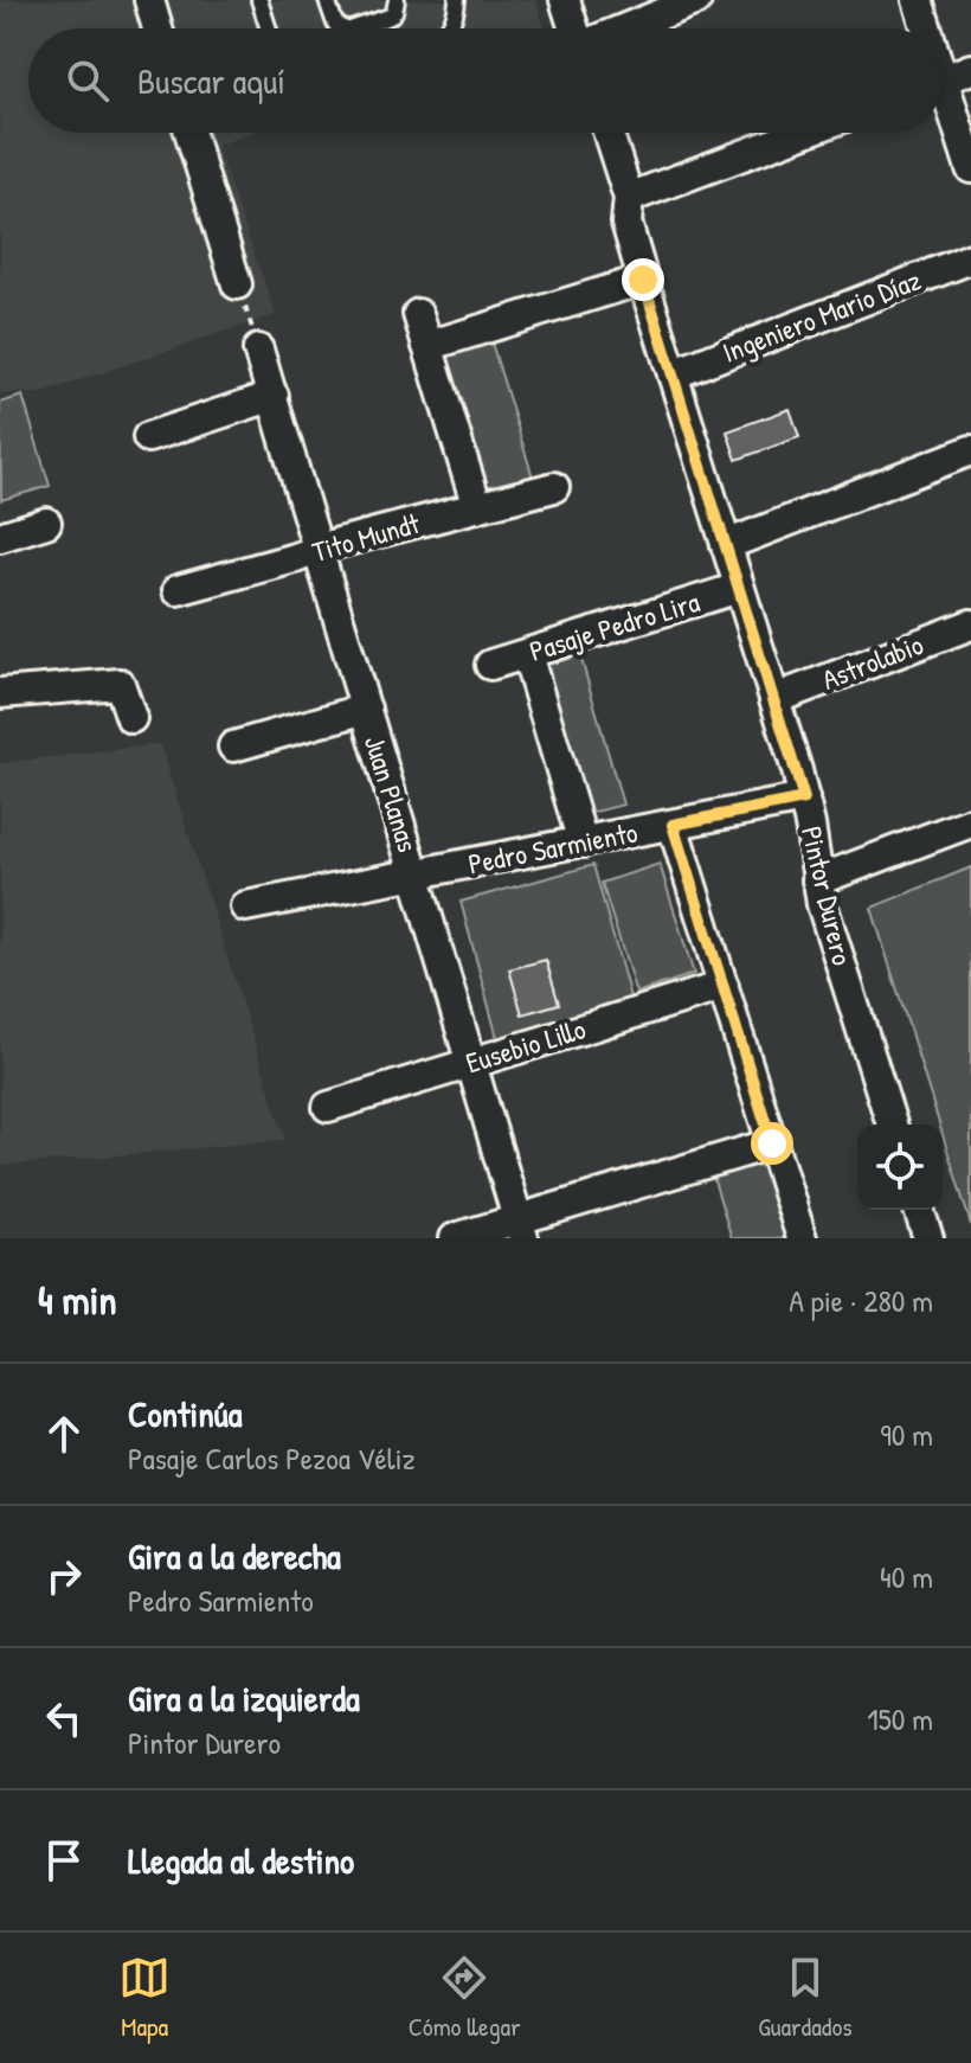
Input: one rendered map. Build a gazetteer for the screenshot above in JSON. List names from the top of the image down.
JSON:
{
  "streets": {
    "street": [
      "Ingeniero Mario Díaz",
      "Tito Mundt",
      "Pasaje Pedro Lira",
      "Astrolabio",
      "Juan Planas",
      "Pedro Sarmiento",
      "Pintor Durero",
      "Eusebio Lillo"
    ]
  },
  "crossings": [
    ["Ingeniero Mario Díaz", "Pintor Durero"],
    ["Tito Mundt", "Juan Planas"],
    ["Pasaje Pedro Lira", "Pintor Durero"],
    ["Astrolabio", "Pintor Durero"],
    ["Juan Planas", "Pedro Sarmiento"],
    ["Juan Planas", "Eusebio Lillo"],
    ["Pedro Sarmiento", "Pintor Durero"]
  ],
  "page": {
    "search": "Buscar aquí",
    "heading": ["4 min", "A pie · 280 m"],
    "list": [
      ["Continúa", "Pasaje Carlos Pezoa Véliz", "90 m"],
      ["Gira a la derecha", "Pedro Sarmiento", "40 m"],
      ["Gira a la izquierda", "Pintor Durero", "150 m"],
      "Llegada al destino"
    ],
    "nav": ["Mapa", "Cómo llegar", "Guardados"]
  }
}
